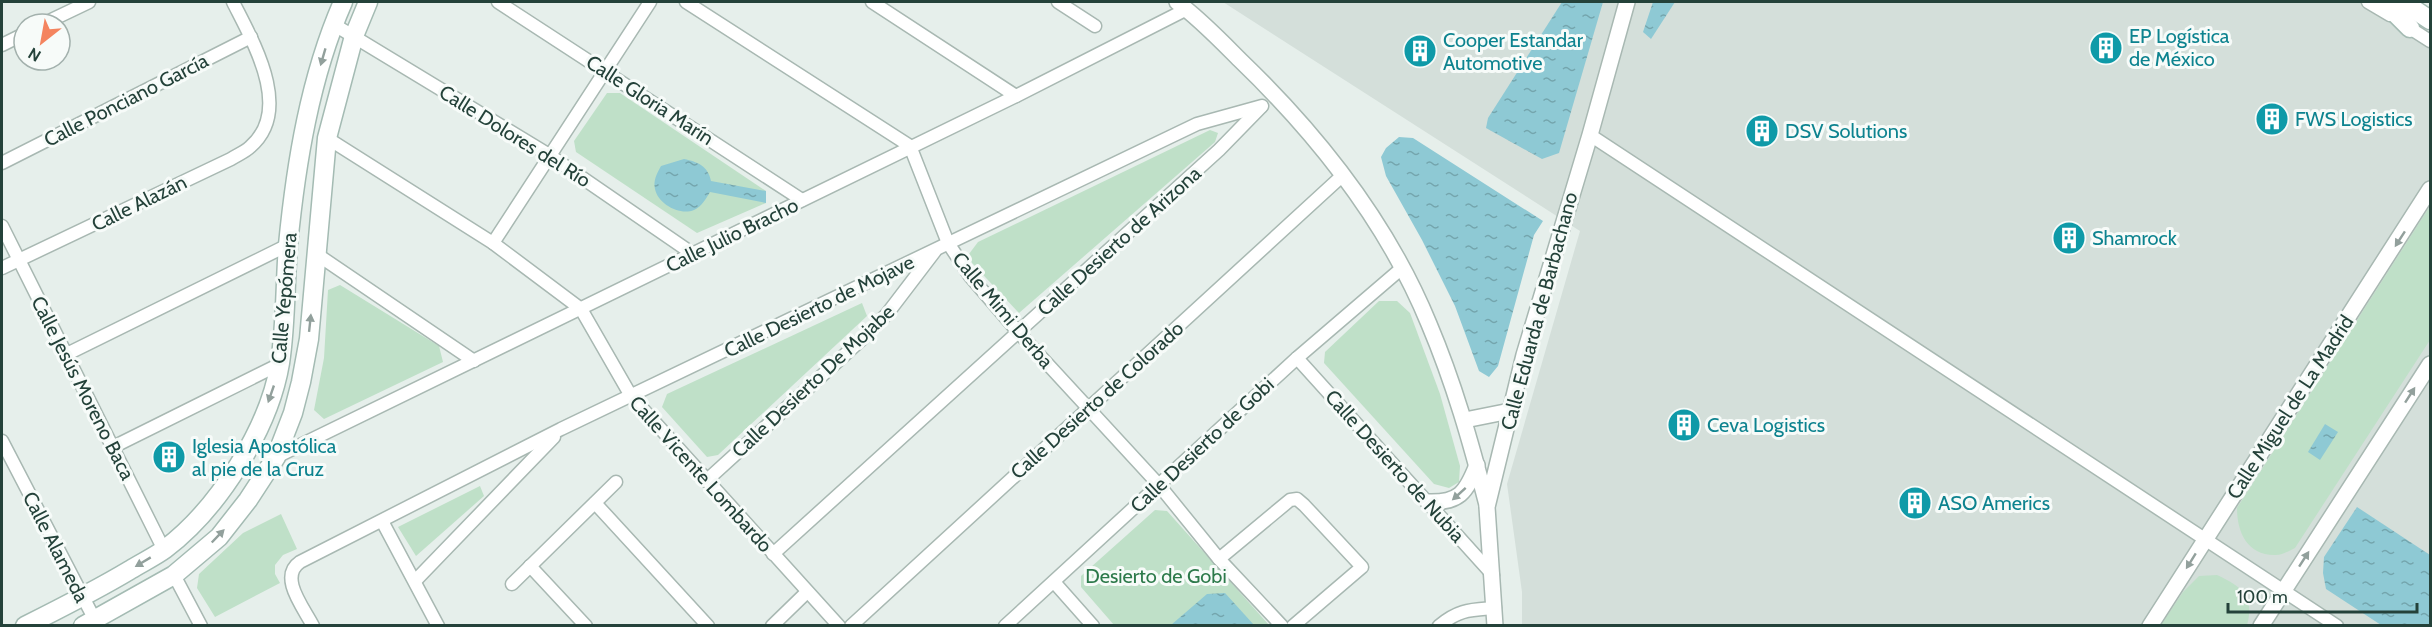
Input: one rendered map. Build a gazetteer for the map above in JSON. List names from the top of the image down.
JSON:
{
  "streets": {
    "main road": ["Calle Yepómera"],
    "street": [
      "Calle Ponciano García",
      "Calle Gloria Marín",
      "Calle Dolores del Río",
      "Calle Alazán",
      "Calle Julio Bracho",
      "Calle Desierto de Arizona",
      "Calle Desierto de Mojave",
      "Calle Mimi Derba",
      "Calle Eduarda de Barbachano",
      "Calle Desierto De Mojabe",
      "Calle Jesús Moreno Baca",
      "Calle Desierto de Colorado",
      "Calle Miguel de La Madrid",
      "Calle Desierto de Gobi",
      "Calle Desierto de Nubia",
      "Calle Vicente Lombardo",
      "Calle Alameda"
    ]
  },
  "crossings": [
    ["Calle Ponciano García", "Calle Alazán"],
    ["Calle Gloria Marín", "Calle Julio Bracho"],
    ["Calle Dolores del Río", "Calle Julio Bracho"],
    ["Calle Dolores del Río", "Calle Yepómera"],
    ["Calle Alazán", "Calle Jesús Moreno Baca"],
    ["Calle Julio Bracho", "Calle Yepómera"],
    ["Calle Julio Bracho", "Calle Mimi Derba"],
    ["Calle Julio Bracho", "Calle Vicente Lombardo"],
    ["Calle Desierto de Arizona", "Calle Desierto de Mojave"],
    ["Calle Desierto de Arizona", "Calle Mimi Derba"],
    ["Calle Desierto de Arizona", "Calle Vicente Lombardo"],
    ["Calle Yepómera", "Calle Jesús Moreno Baca"],
    ["Calle Yepómera", "Calle Alameda"],
    ["Calle Desierto de Mojave", "Calle Mimi Derba"],
    ["Calle Desierto de Mojave", "Calle Desierto De Mojabe"],
    ["Calle Desierto de Mojave", "Calle Vicente Lombardo"],
    ["Calle Mimi Derba", "Calle Desierto De Mojabe"],
    ["Calle Mimi Derba", "Calle Desierto de Colorado"],
    ["Calle Mimi Derba", "Calle Desierto de Gobi"],
    ["Calle Eduarda de Barbachano", "Calle Desierto de Nubia"],
    ["Calle Desierto De Mojabe", "Calle Vicente Lombardo"],
    ["Calle Desierto de Gobi", "Calle Desierto de Nubia"]
  ],
  "parks": ["Desierto de Gobi"],
  "places": {
    "building": [
      "EP Logística de México",
      "Cooper Estandar Automotive",
      "FWS Logistics",
      "DSV Solutions",
      "Shamrock",
      "Ceva Logistics",
      "Iglesia Apostólica al pie de la Cruz",
      "ASO Americs"
    ]
  },
  "scale_bar": "100 m",
  "north": "bottom left"
}
